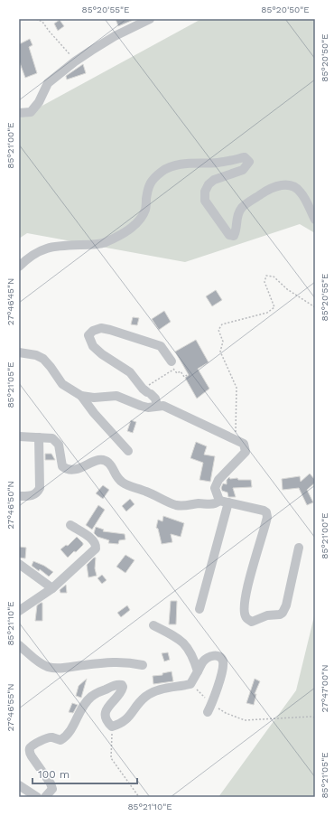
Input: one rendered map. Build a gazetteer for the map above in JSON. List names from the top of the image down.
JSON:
{
  "scale_bar": "100 m",
  "coordinates": [
    "85°20'55\"E",
    "85°20'50\"E",
    "85°21'00\"E",
    "27°46'45\"N",
    "85°21'05\"E",
    "27°46'50\"N",
    "85°21'10\"E",
    "27°47'00\"N",
    "27°46'55\"N"
  ]
}
